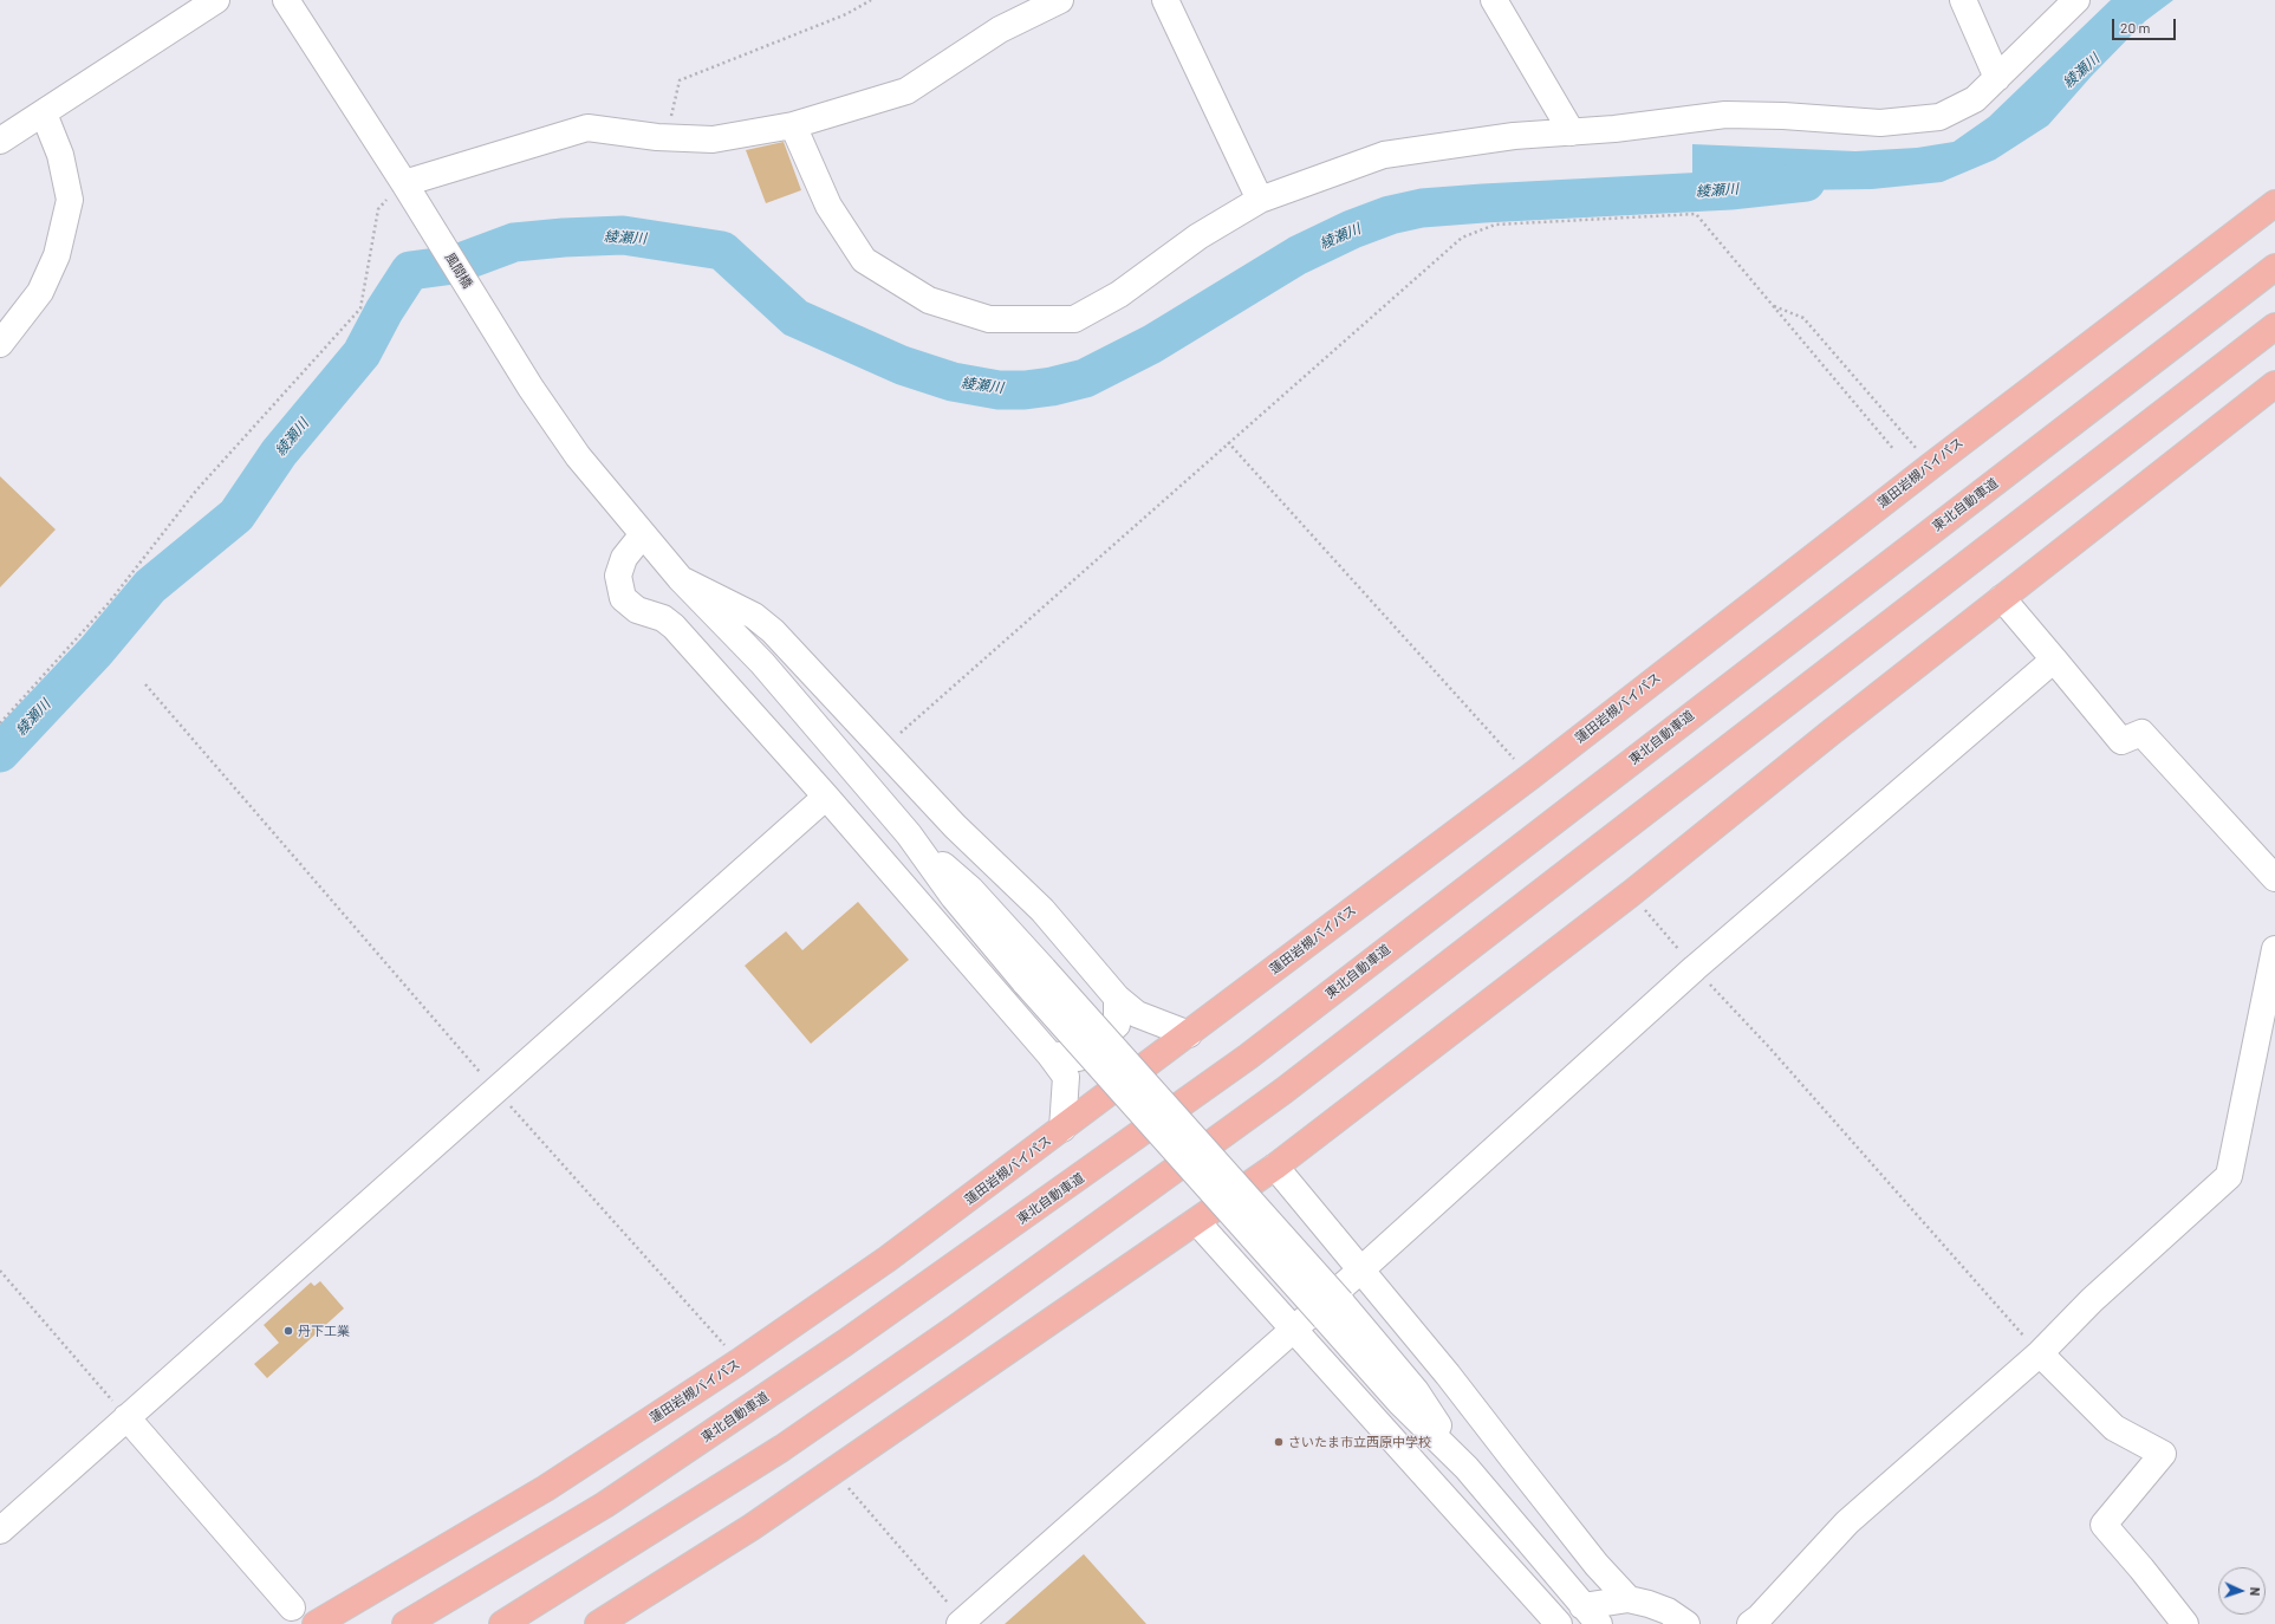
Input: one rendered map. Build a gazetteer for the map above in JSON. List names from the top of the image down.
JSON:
{
  "streets": {
    "highway": ["蓮田岩槻バイパス", "東北自動車道"],
    "street": ["風間橋"]
  },
  "water": ["綾瀬川"],
  "places": ["丹下工業", "さいたま市立西原中学校"],
  "scale_bar": "20 m",
  "north": "right"
}
